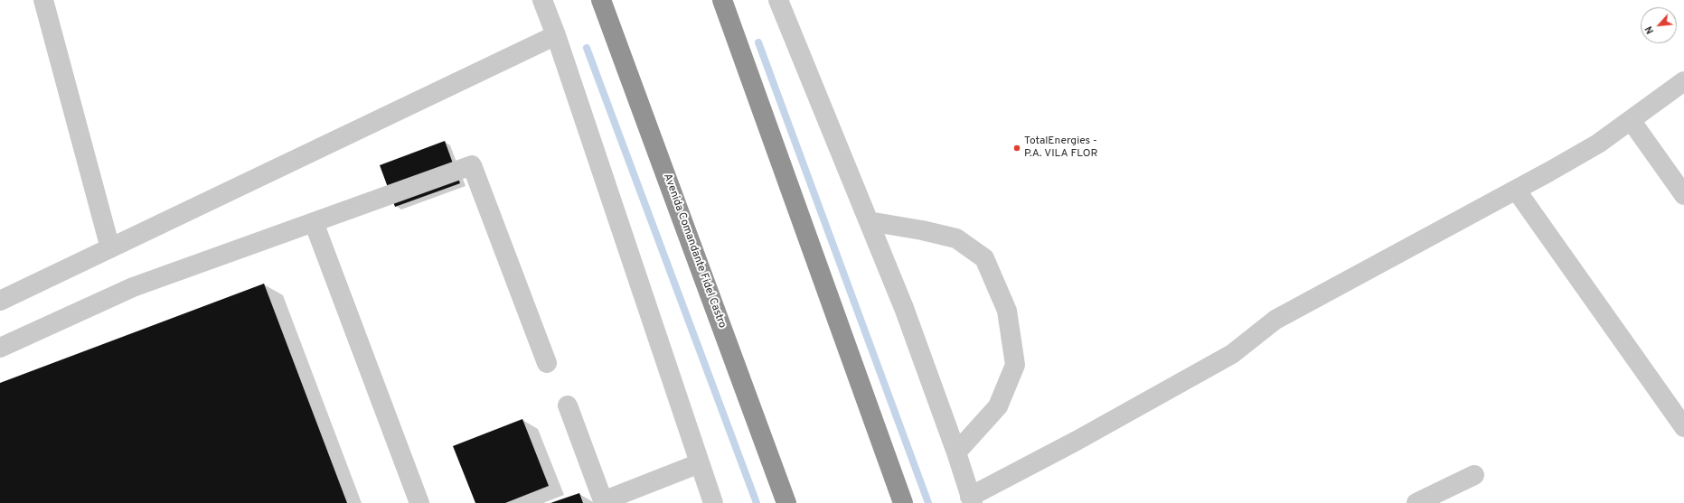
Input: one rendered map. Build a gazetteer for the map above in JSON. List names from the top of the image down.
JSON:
{
  "streets": {
    "highway": ["Avenida Comandante Fidel Castro"]
  },
  "places": ["TotalEnergies - P.A. VILA FLOR"],
  "north": "bottom left"
}
